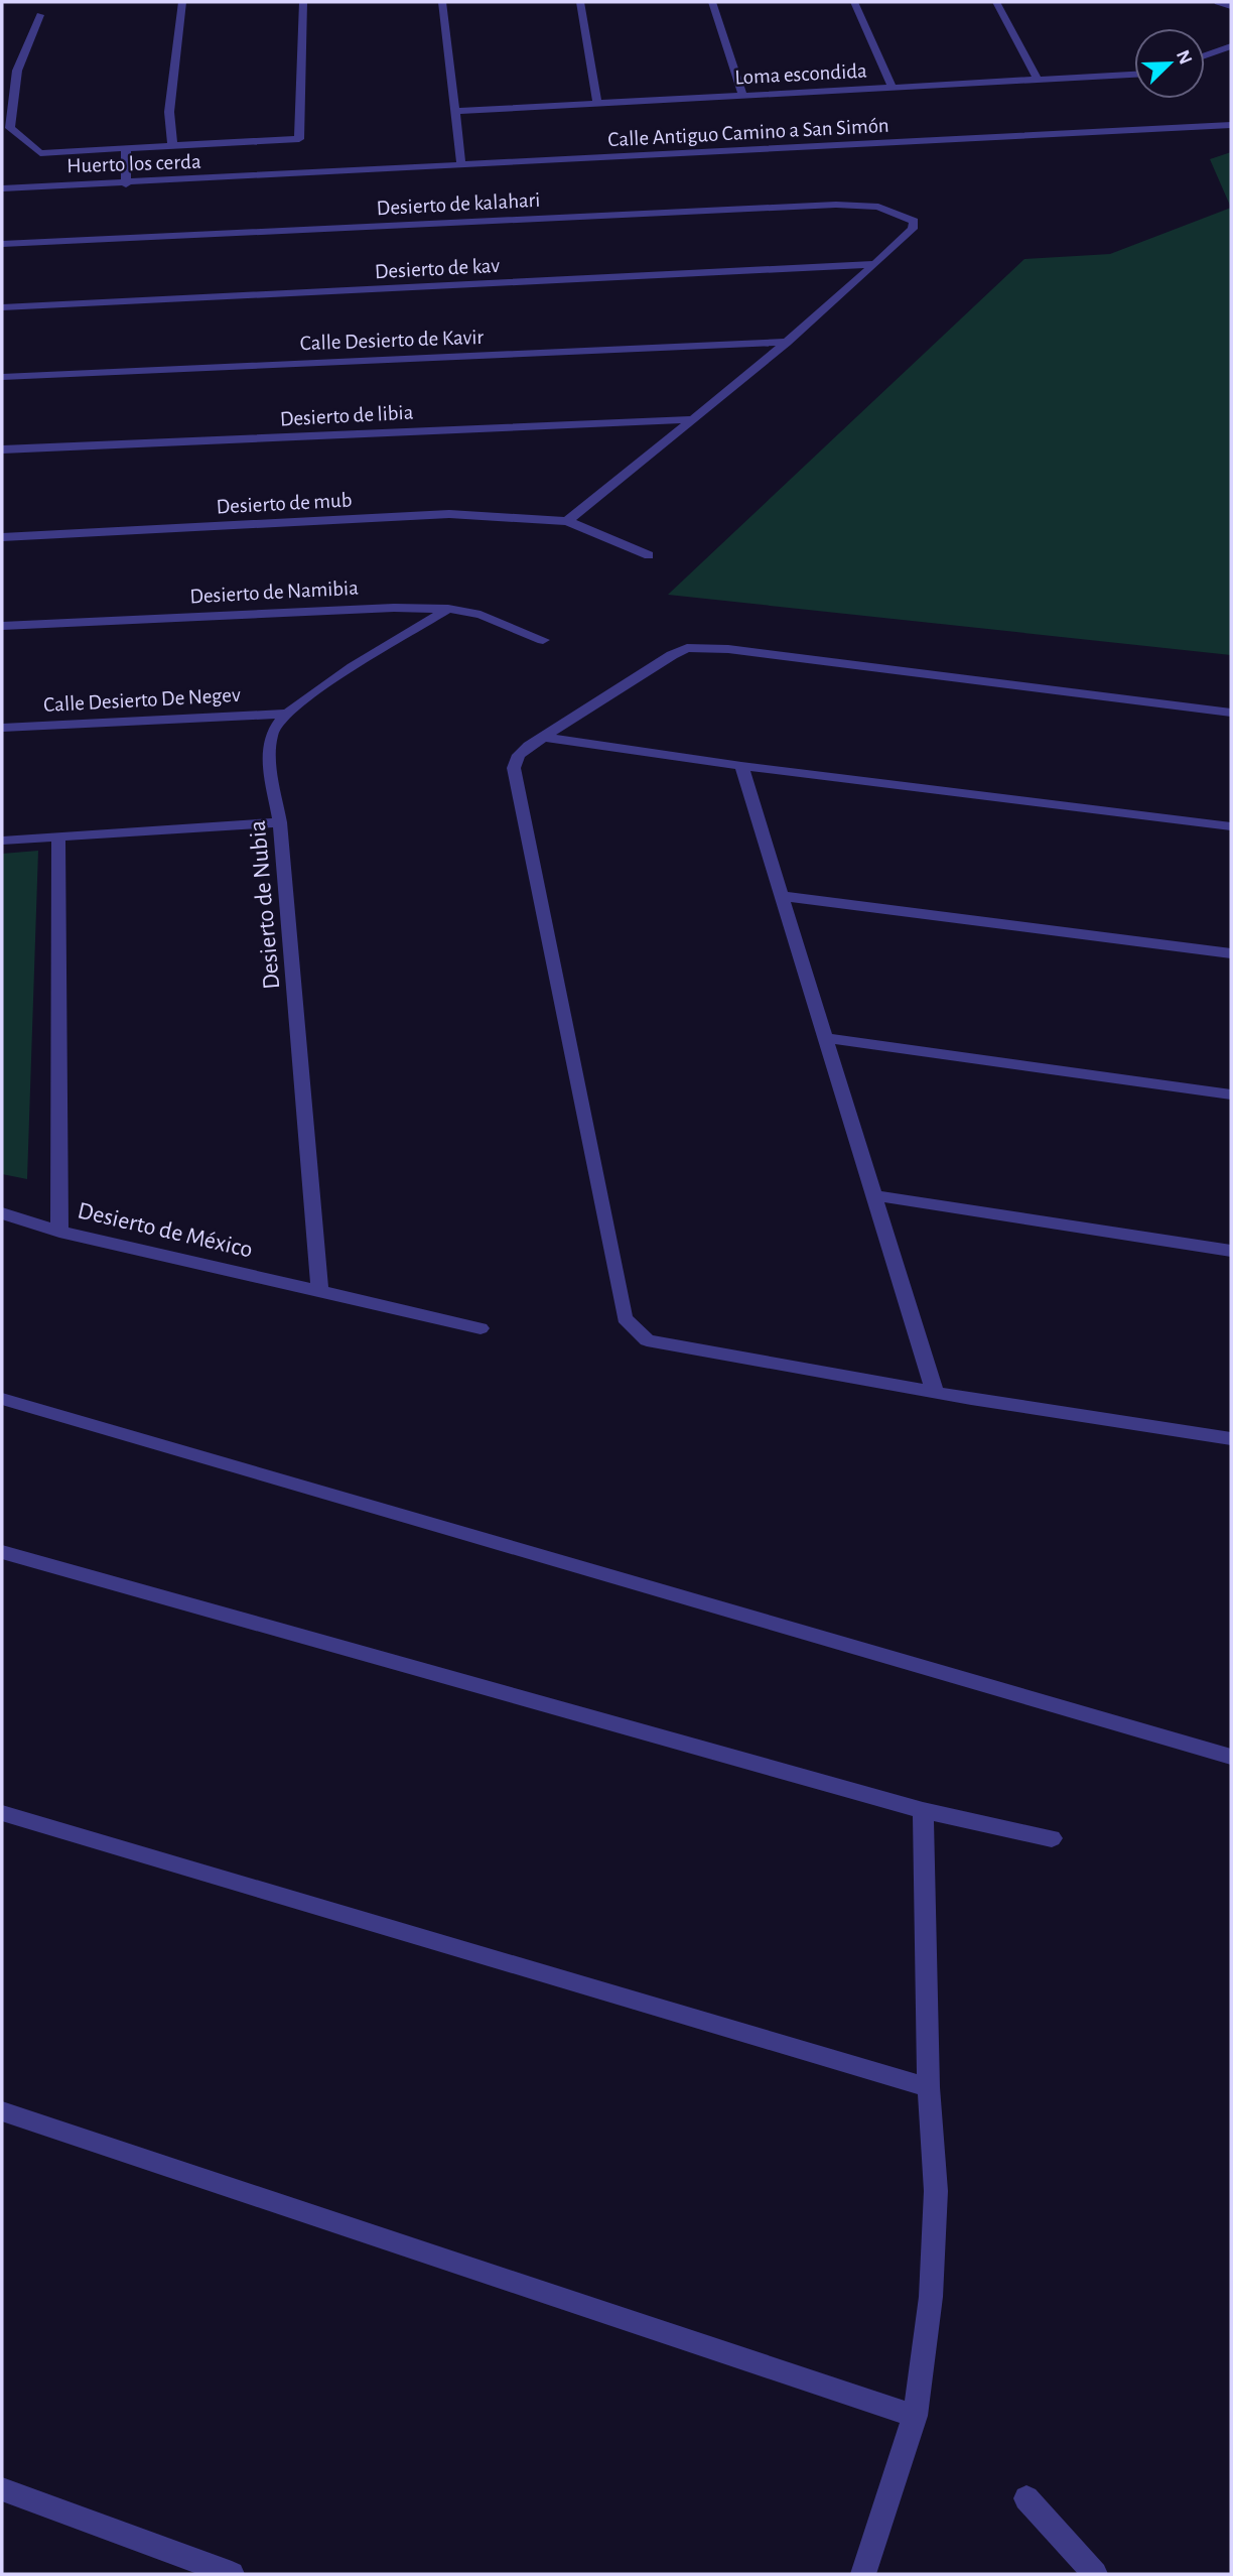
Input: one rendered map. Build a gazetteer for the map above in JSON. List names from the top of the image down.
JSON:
{
  "streets": {
    "street": [
      "Loma escondida",
      "Calle Antiguo Camino a San Simón",
      "Huerto los cerda",
      "Desierto de kalahari",
      "Desierto de kav",
      "Calle Desierto de Kavir",
      "Desierto de libia",
      "Desierto de mub",
      "Desierto de Namibia",
      "Calle Desierto De Negev",
      "Desierto de Nubia",
      "Desierto de México"
    ]
  },
  "crossings": [
    ["Calle Antiguo Camino a San Simón", "Huerto los cerda"],
    ["Desierto de kalahari", "Desierto de kav"],
    ["Calle Desierto De Negev", "Desierto de Nubia"],
    ["Desierto de Nubia", "Desierto de México"]
  ],
  "north": "top right"
}
